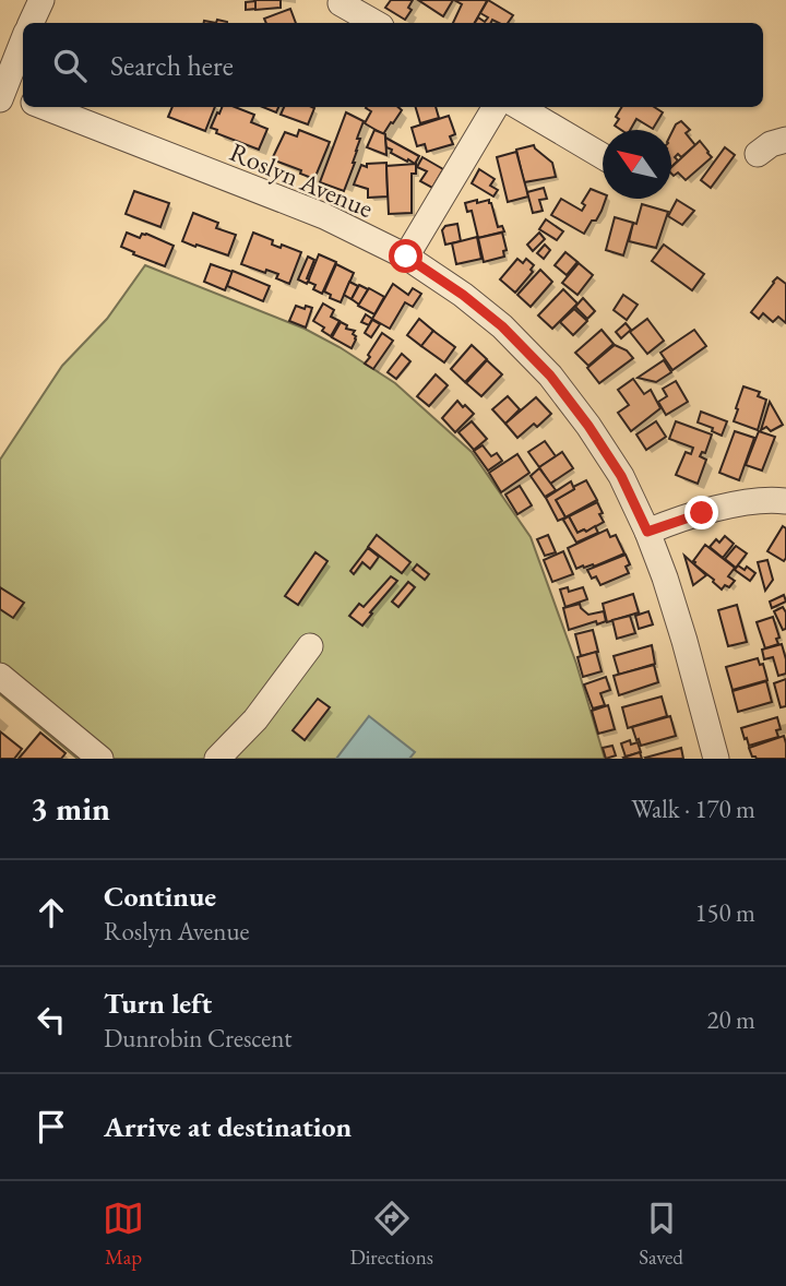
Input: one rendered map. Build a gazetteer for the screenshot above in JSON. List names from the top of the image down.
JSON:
{
  "streets": {
    "street": ["Roslyn Avenue"]
  },
  "north": "top left",
  "page": {
    "search": "Search here",
    "heading": ["3 min", "Walk · 170 m"],
    "list": [
      ["Continue", "Roslyn Avenue", "150 m"],
      ["Turn left", "Dunrobin Crescent", "20 m"],
      "Arrive at destination"
    ],
    "nav": ["Map", "Directions", "Saved"]
  }
}
